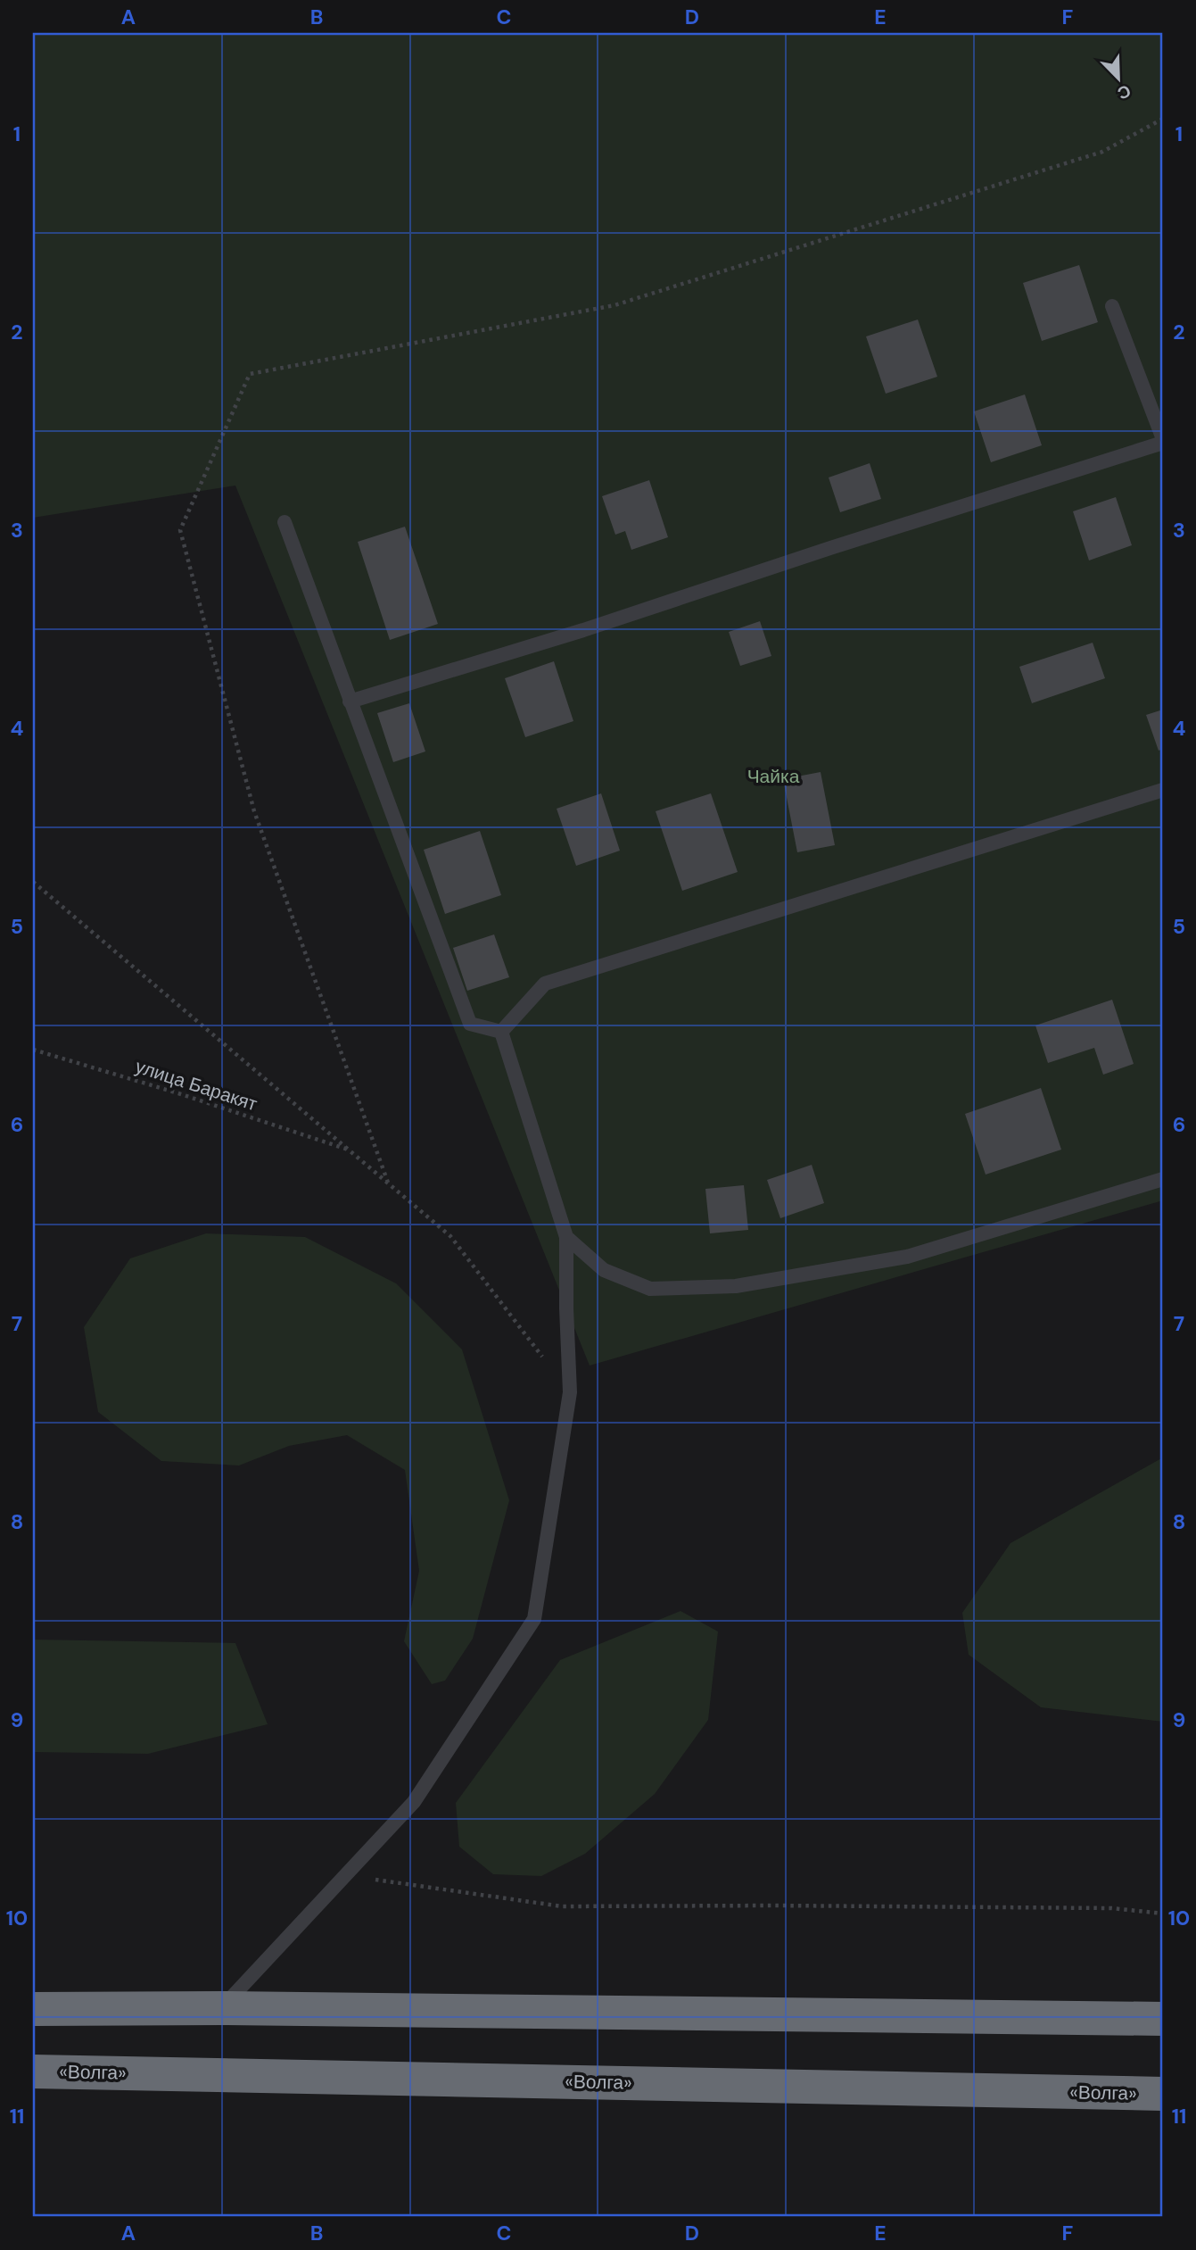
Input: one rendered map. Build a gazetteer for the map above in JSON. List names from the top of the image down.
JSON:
{
  "streets": {
    "highway": ["«Волга»"],
    "path": ["улица Баракят"]
  },
  "parks": ["Чайка"],
  "north": "bottom right",
  "grid": {
    "columns": [
      "A",
      "B",
      "C",
      "D",
      "E",
      "F"
    ],
    "rows": [
      "1",
      "2",
      "3",
      "4",
      "5",
      "6",
      "7",
      "8",
      "9",
      "10",
      "11"
    ]
  }
}
